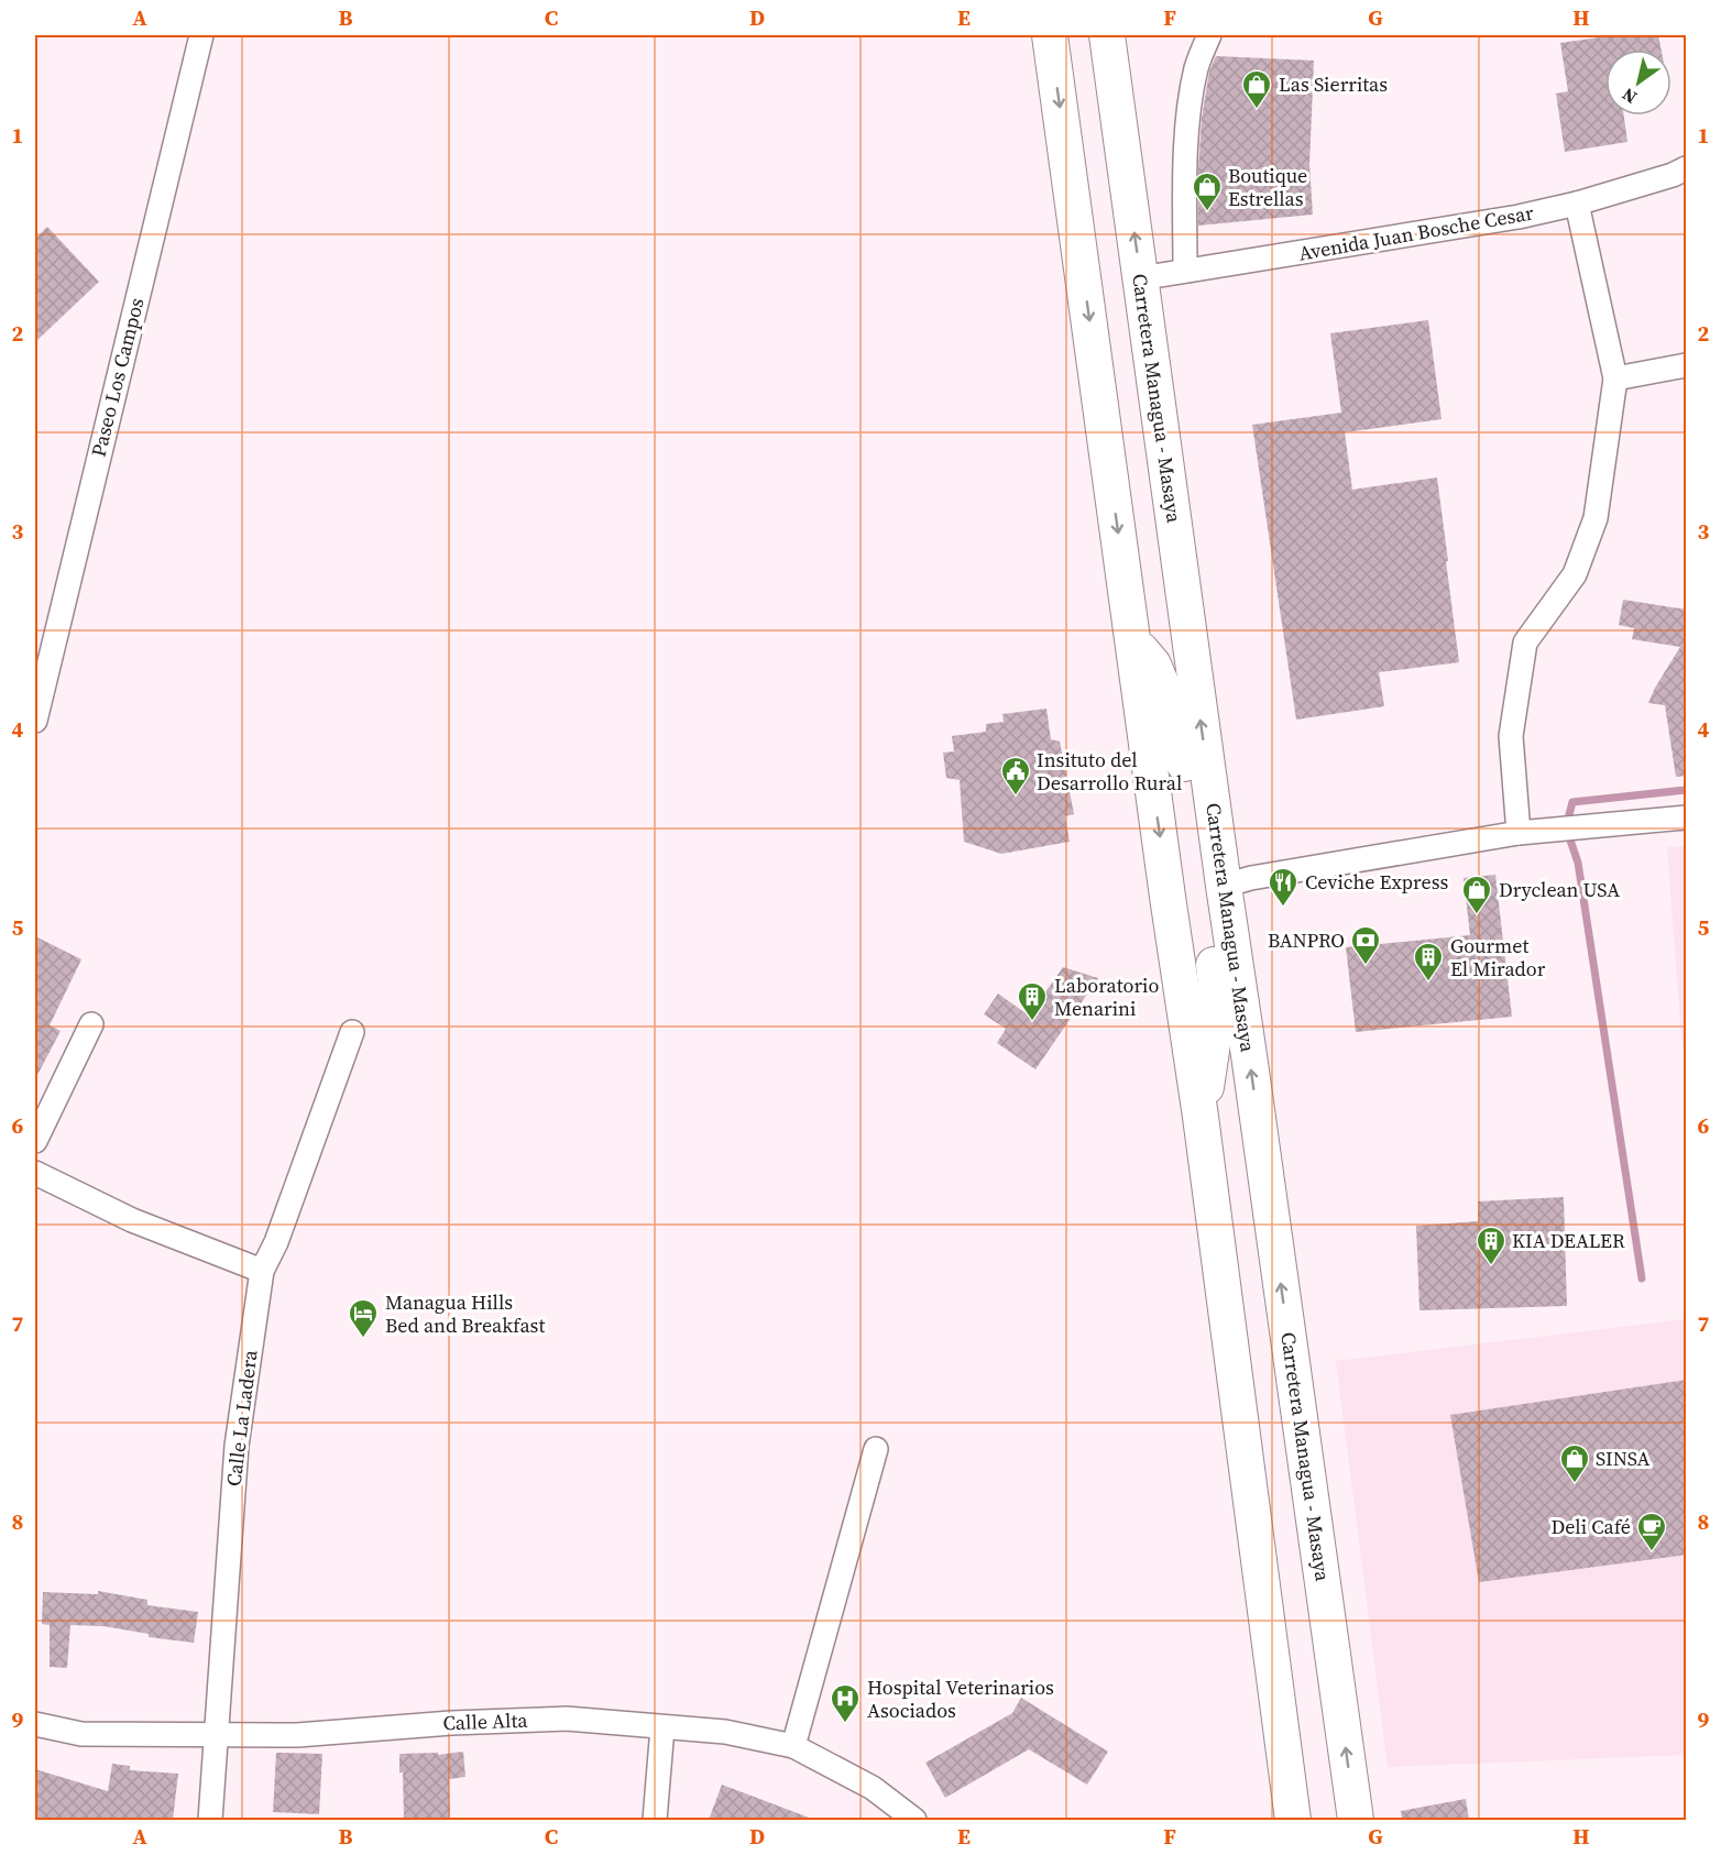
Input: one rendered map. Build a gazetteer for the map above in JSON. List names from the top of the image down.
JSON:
{
  "streets": {
    "highway": ["Carretera Managua - Masaya"],
    "street": [
      "Avenida Juan Bosche Cesar",
      "Paseo Los Campos",
      "Calle La Ladera",
      "Calle Alta"
    ]
  },
  "crossings": [
    ["Avenida Juan Bosche Cesar", "Carretera Managua - Masaya"],
    ["Calle La Ladera", "Calle Alta"]
  ],
  "places": {
    "shop": [
      "Las Sierritas",
      "Boutique Estrellas",
      "Dryclean USA",
      "SINSA"
    ],
    "public building": ["Insituto del Desarrollo Rural"],
    "restaurant": ["Ceviche Express"],
    "bank": ["BANPRO"],
    "building": ["Gourmet El Mirador", "Laboratorio Menarini", "KIA DEALER"],
    "hotel": ["Managua Hills Bed and Breakfast"],
    "cafe": ["Deli Café"],
    "hospital": ["Hospital Veterinarios Asociados"]
  },
  "north": "bottom left",
  "grid": {
    "columns": [
      "A",
      "B",
      "C",
      "D",
      "E",
      "F",
      "G",
      "H"
    ],
    "rows": [
      "1",
      "2",
      "3",
      "4",
      "5",
      "6",
      "7",
      "8",
      "9"
    ]
  }
}
